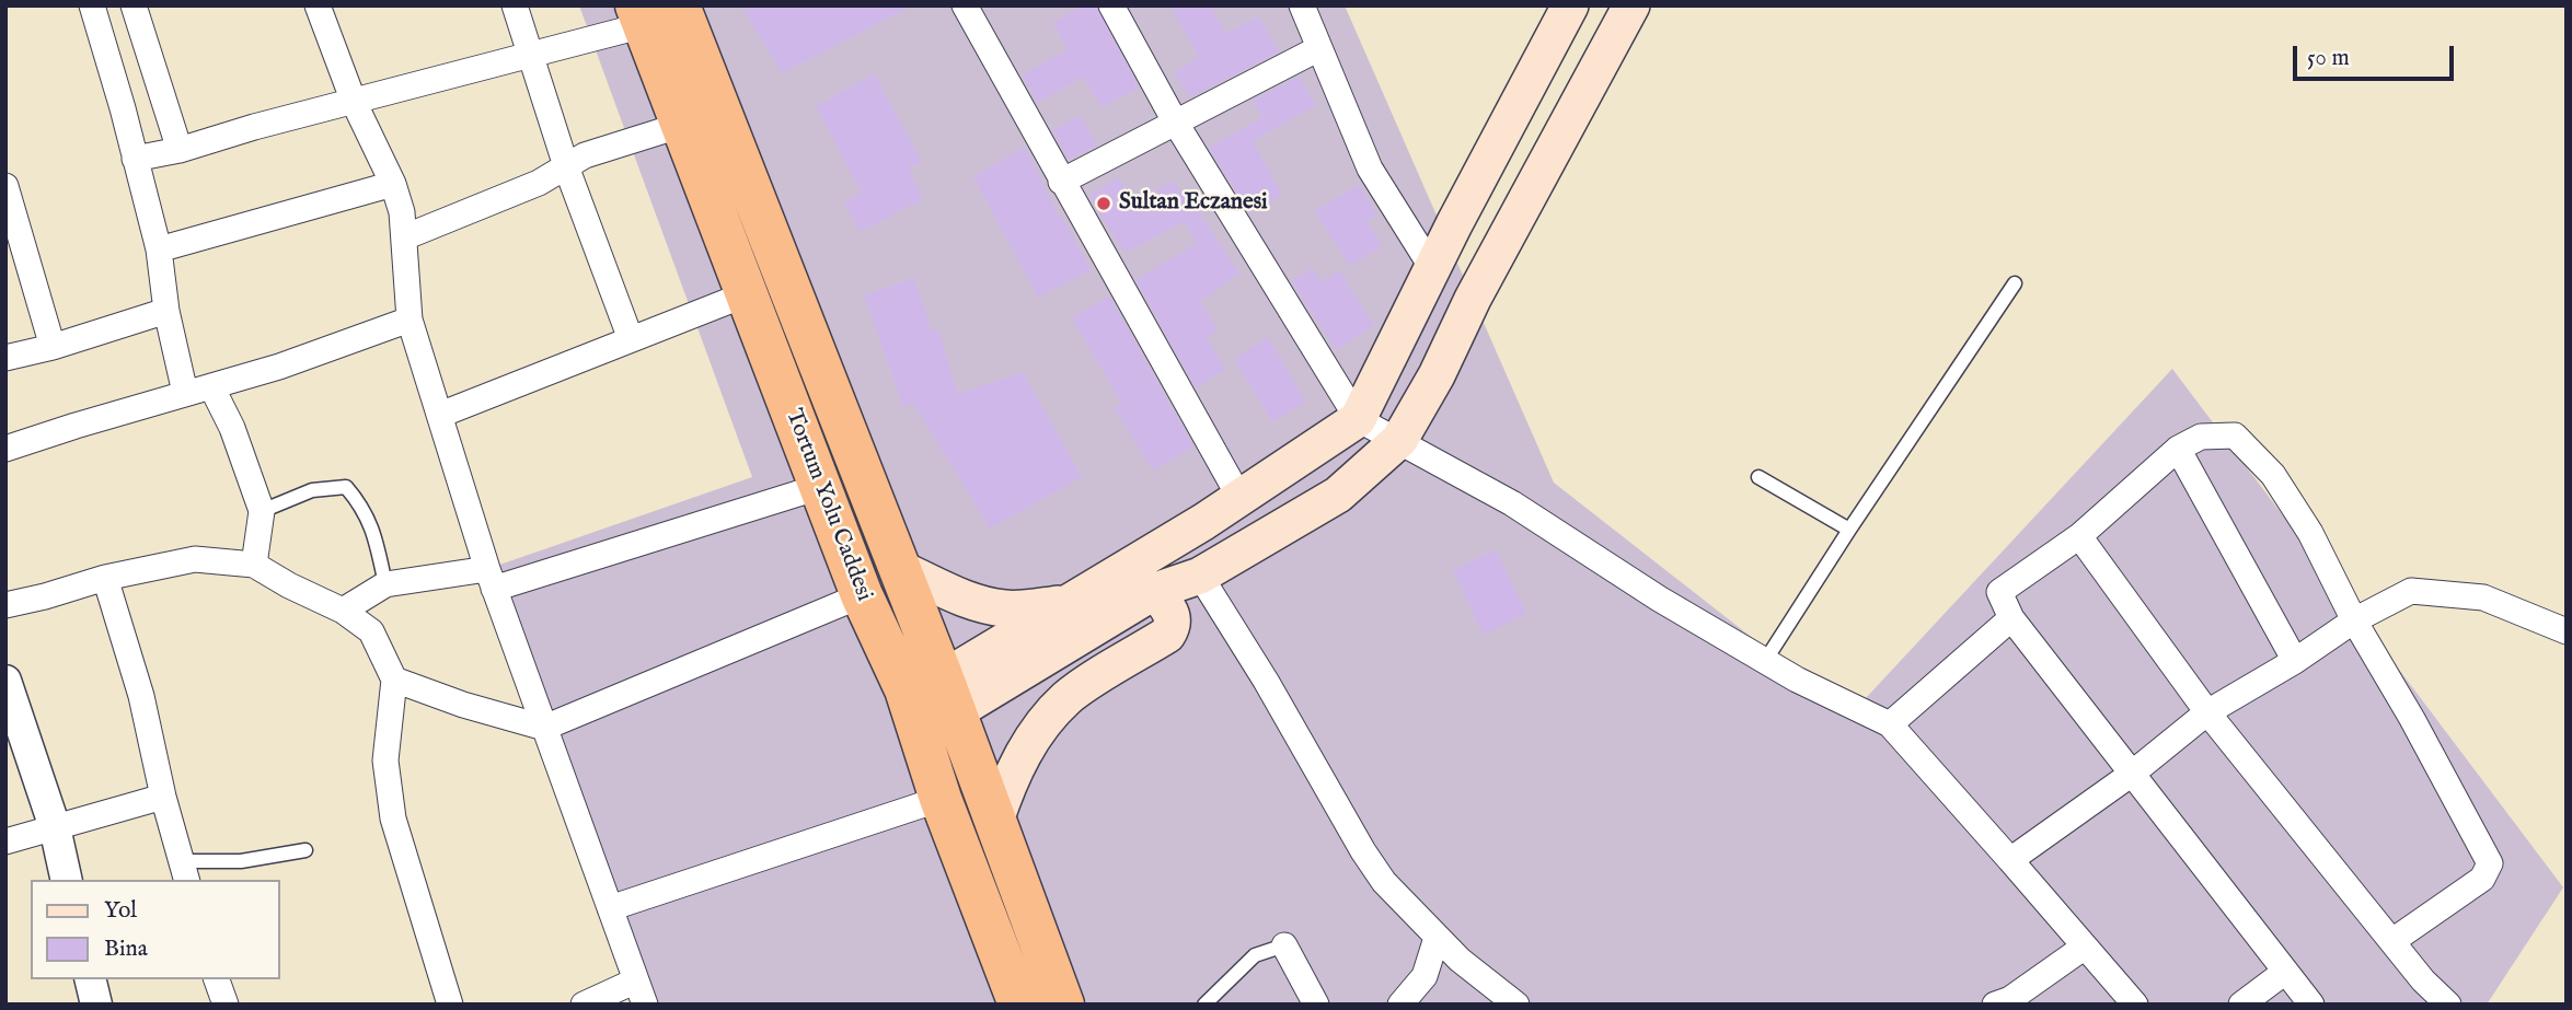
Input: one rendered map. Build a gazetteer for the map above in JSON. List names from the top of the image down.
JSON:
{
  "streets": {
    "highway": ["Tortum Yolu Caddesi"]
  },
  "places": ["Sultan Eczanesi"],
  "legend": ["Yol", "Bina"],
  "scale_bar": "50 m"
}
